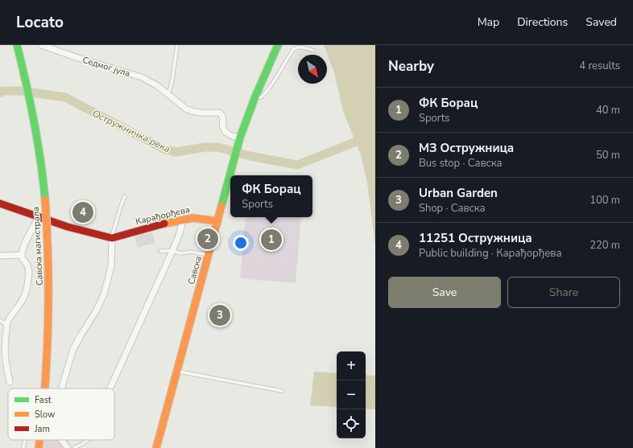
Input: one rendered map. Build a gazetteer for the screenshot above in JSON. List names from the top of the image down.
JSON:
{
  "streets": {
    "street": [
      "Седмог јула",
      "Карађорђева",
      "Савска магистрала",
      "Савска"
    ]
  },
  "crossings": [
    ["Седмог јула", "Савска"],
    ["Карађорђева", "Савска"]
  ],
  "water": ["Остружничка река"],
  "legend": ["Fast", "Slow", "Jam"],
  "north": "bottom right",
  "page": {
    "header": "Locato",
    "nav": ["Map", "Directions", "Saved"],
    "heading": ["Nearby", "4 results"],
    "list": [
      {
        "mark": "1",
        "name": "ФК Борац",
        "note": "Sports",
        "value": "40 m"
      },
      {
        "mark": "2",
        "name": "МЗ Остружница",
        "note": "Bus stop · Савска",
        "value": "50 m"
      },
      {
        "mark": "3",
        "name": "Urban Garden",
        "note": "Shop · Савска",
        "value": "100 m"
      },
      {
        "mark": "4",
        "name": "11251 Остружница",
        "note": "Public building · Карађорђева",
        "value": "220 m"
      }
    ],
    "popup": ["ФК Борац", "Sports"],
    "pins": [
      "4",
      "2",
      "1",
      "3"
    ],
    "buttons": ["Save", "Share"],
    "map_buttons": ["+", "−"]
  }
}
